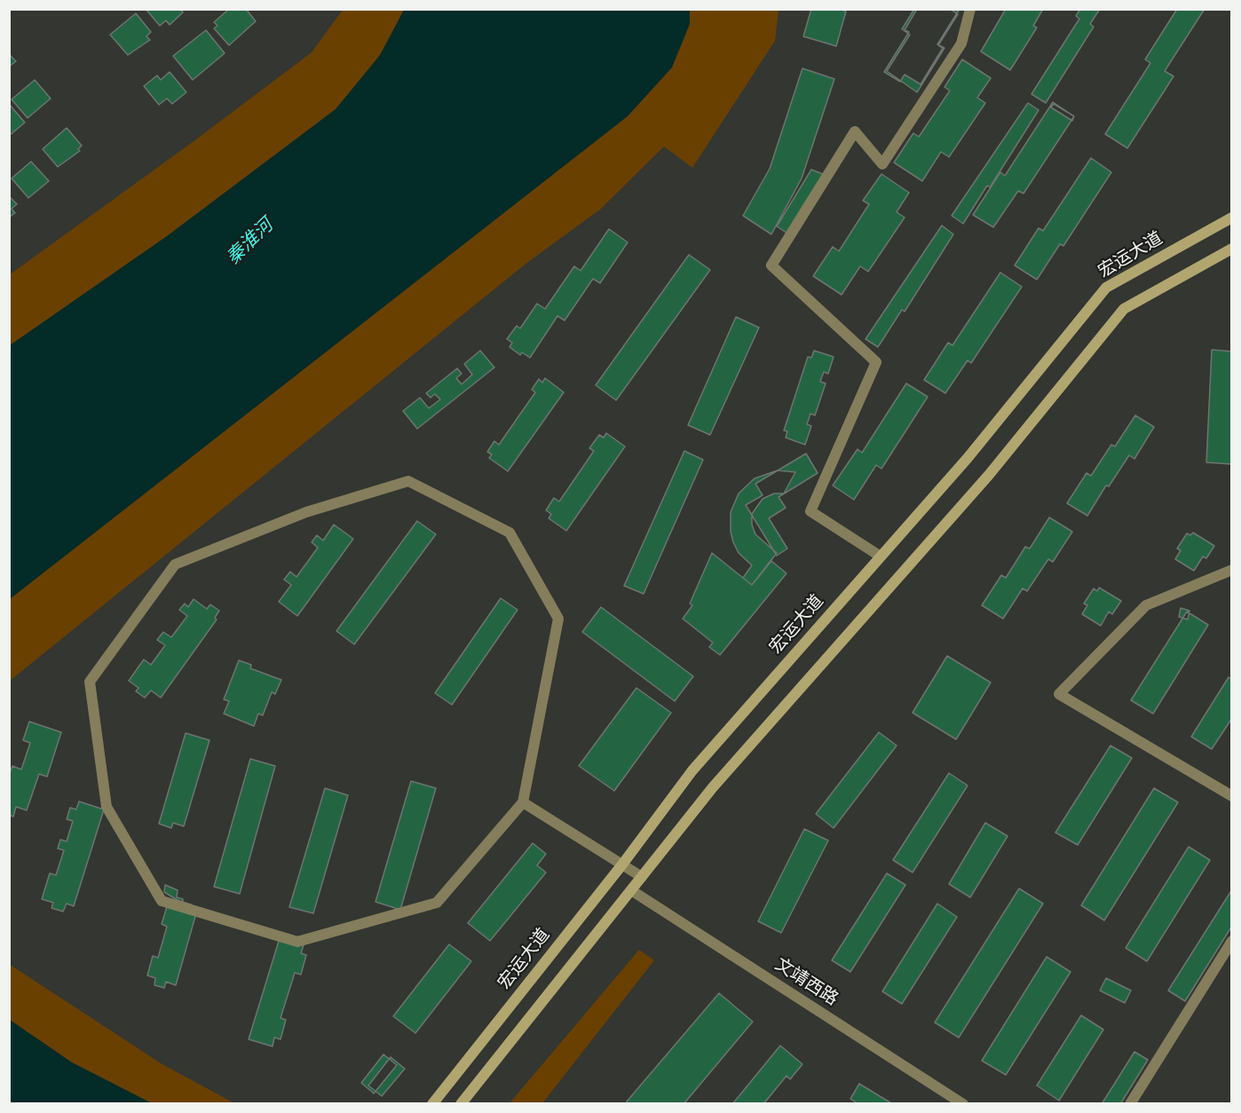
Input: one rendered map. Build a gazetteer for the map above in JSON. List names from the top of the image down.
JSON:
{
  "streets": {
    "main road": ["宏运大道"],
    "street": ["文靖西路"]
  },
  "water": ["秦淮河"]
}
